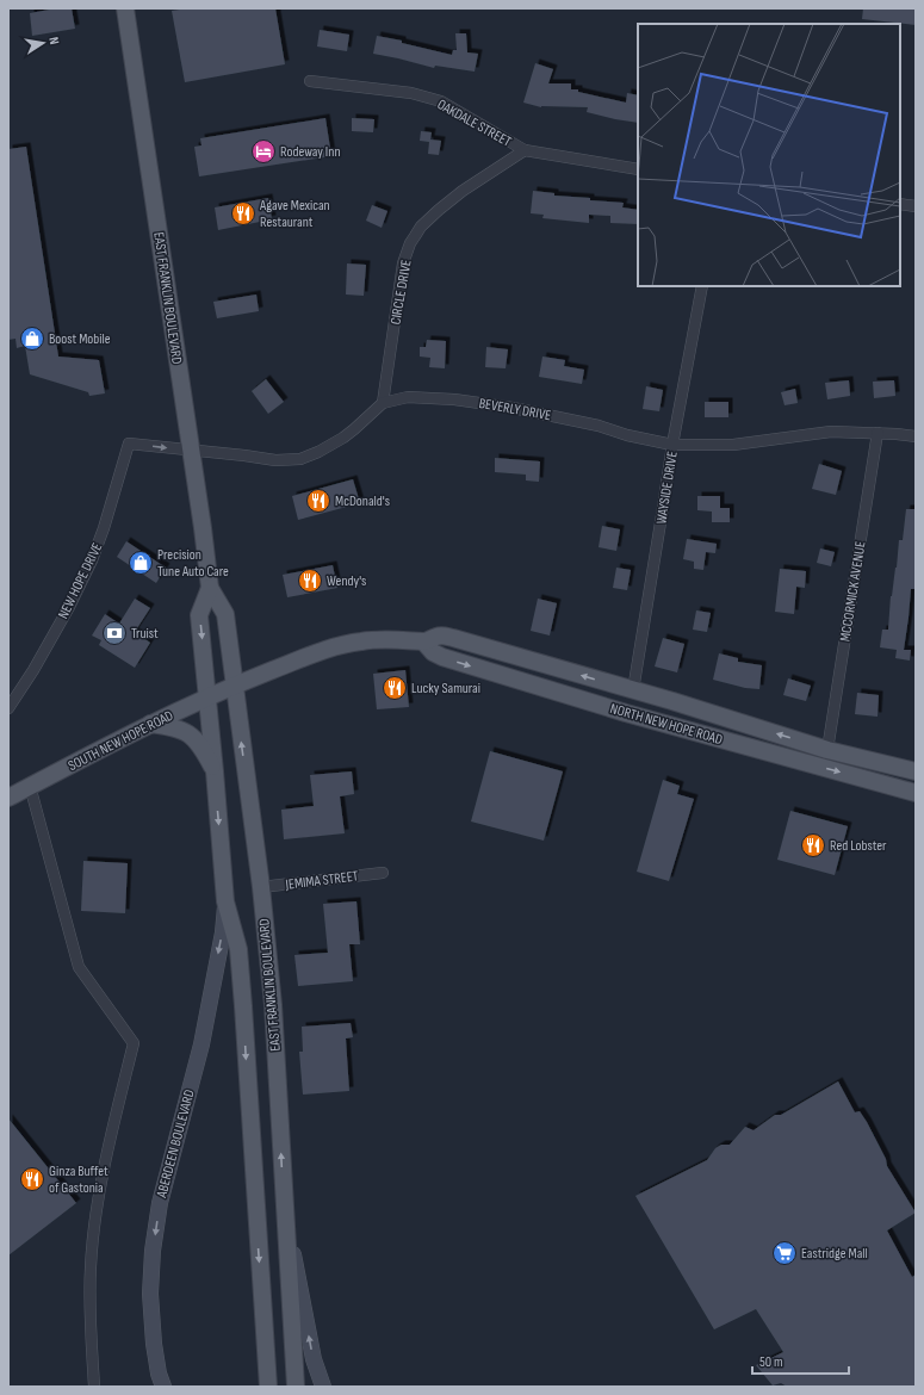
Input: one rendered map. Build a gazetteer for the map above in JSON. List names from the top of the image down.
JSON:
{
  "streets": {
    "main road": [
      "EAST FRANKLIN BOULEVARD",
      "NORTH NEW HOPE ROAD",
      "SOUTH NEW HOPE ROAD",
      "ABERDEEN BOULEVARD"
    ],
    "street": [
      "OAKDALE STREET",
      "CIRCLE DRIVE",
      "BEVERLY DRIVE",
      "WAYSIDE DRIVE",
      "NEW HOPE DRIVE",
      "MCCORMICK AVENUE",
      "JEMIMA STREET"
    ]
  },
  "crossings": [
    ["OAKDALE STREET", "CIRCLE DRIVE"],
    ["CIRCLE DRIVE", "BEVERLY DRIVE"],
    ["EAST FRANKLIN BOULEVARD", "BEVERLY DRIVE"],
    ["EAST FRANKLIN BOULEVARD", "NORTH NEW HOPE ROAD"],
    ["EAST FRANKLIN BOULEVARD", "SOUTH NEW HOPE ROAD"],
    ["EAST FRANKLIN BOULEVARD", "JEMIMA STREET"],
    ["EAST FRANKLIN BOULEVARD", "ABERDEEN BOULEVARD"],
    ["BEVERLY DRIVE", "WAYSIDE DRIVE"],
    ["BEVERLY DRIVE", "NEW HOPE DRIVE"],
    ["BEVERLY DRIVE", "MCCORMICK AVENUE"],
    ["WAYSIDE DRIVE", "NORTH NEW HOPE ROAD"],
    ["MCCORMICK AVENUE", "NORTH NEW HOPE ROAD"],
    ["NORTH NEW HOPE ROAD", "SOUTH NEW HOPE ROAD"]
  ],
  "one_way": ["ABERDEEN BOULEVARD"],
  "places": {
    "hotel": ["Rodeway Inn"],
    "restaurant": [
      "Agave Mexican Restaurant",
      "McDonald's",
      "Wendy's",
      "Lucky Samurai",
      "Red Lobster",
      "Ginza Buffet of Gastonia"
    ],
    "shop": ["Boost Mobile", "Precision Tune Auto Care"],
    "bank": ["Truist"],
    "supermarket": ["Eastridge Mall"]
  },
  "scale_bar": "50 m",
  "north": "right"
}
